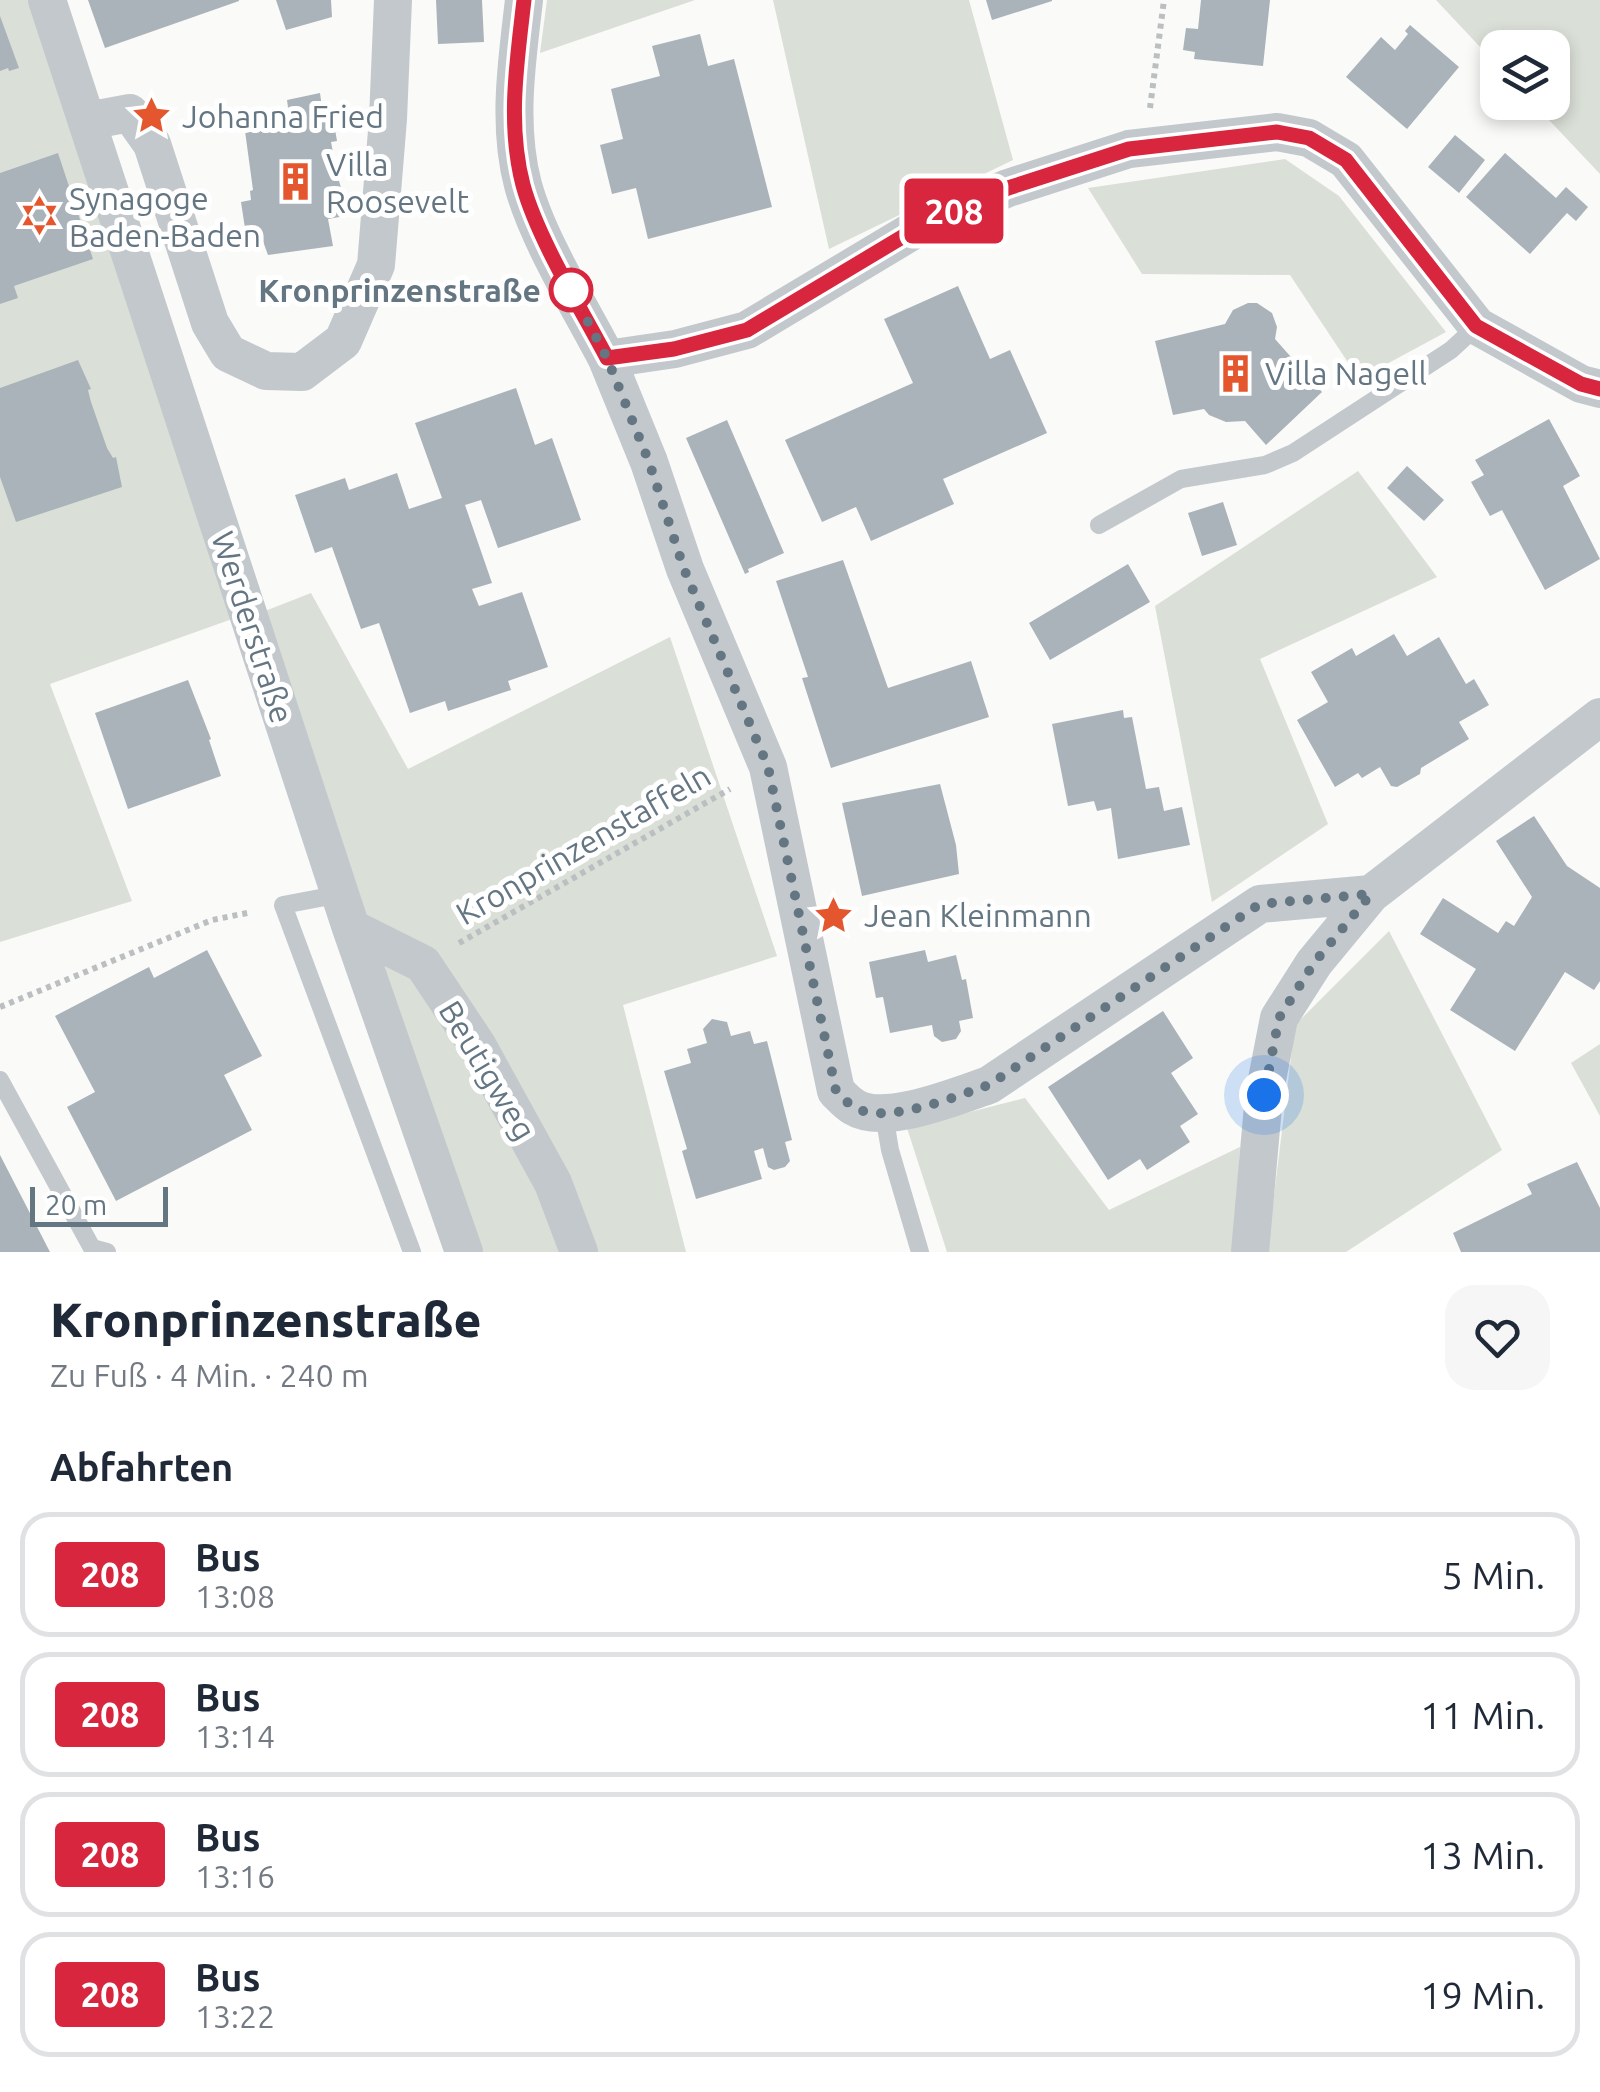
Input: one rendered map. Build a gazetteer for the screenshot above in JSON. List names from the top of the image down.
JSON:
{
  "streets": {
    "street": ["Werderstraße", "Beutigweg"],
    "path": ["Kronprinzenstaffeln"]
  },
  "crossings": [
    ["Werderstraße", "Beutigweg"],
    ["Kronprinzenstaffeln", "Beutigweg"]
  ],
  "places": {
    "place": ["Johanna Fried", "Jean Kleinmann"],
    "building": ["Villa Roosevelt", "Villa Nagell"],
    "synagogue": ["Synagoge Baden-Baden"],
    "other": ["Kronprinzenstraße"]
  },
  "lines": ["bus line 208"],
  "scale_bar": "20 m",
  "page": {
    "on_map": "208",
    "scale": "20 m",
    "heading": [
      ["Kronprinzenstraße", "Zu Fuß · 4 Min. · 240 m"],
      "Abfahrten"
    ],
    "list": [
      {
        "mark": "208",
        "name": "Bus",
        "note": "13:08",
        "value": "5 Min."
      },
      {
        "mark": "208",
        "name": "Bus",
        "note": "13:14",
        "value": "11 Min."
      },
      {
        "mark": "208",
        "name": "Bus",
        "note": "13:16",
        "value": "13 Min."
      },
      {
        "mark": "208",
        "name": "Bus",
        "note": "13:22",
        "value": "19 Min."
      }
    ]
  }
}
